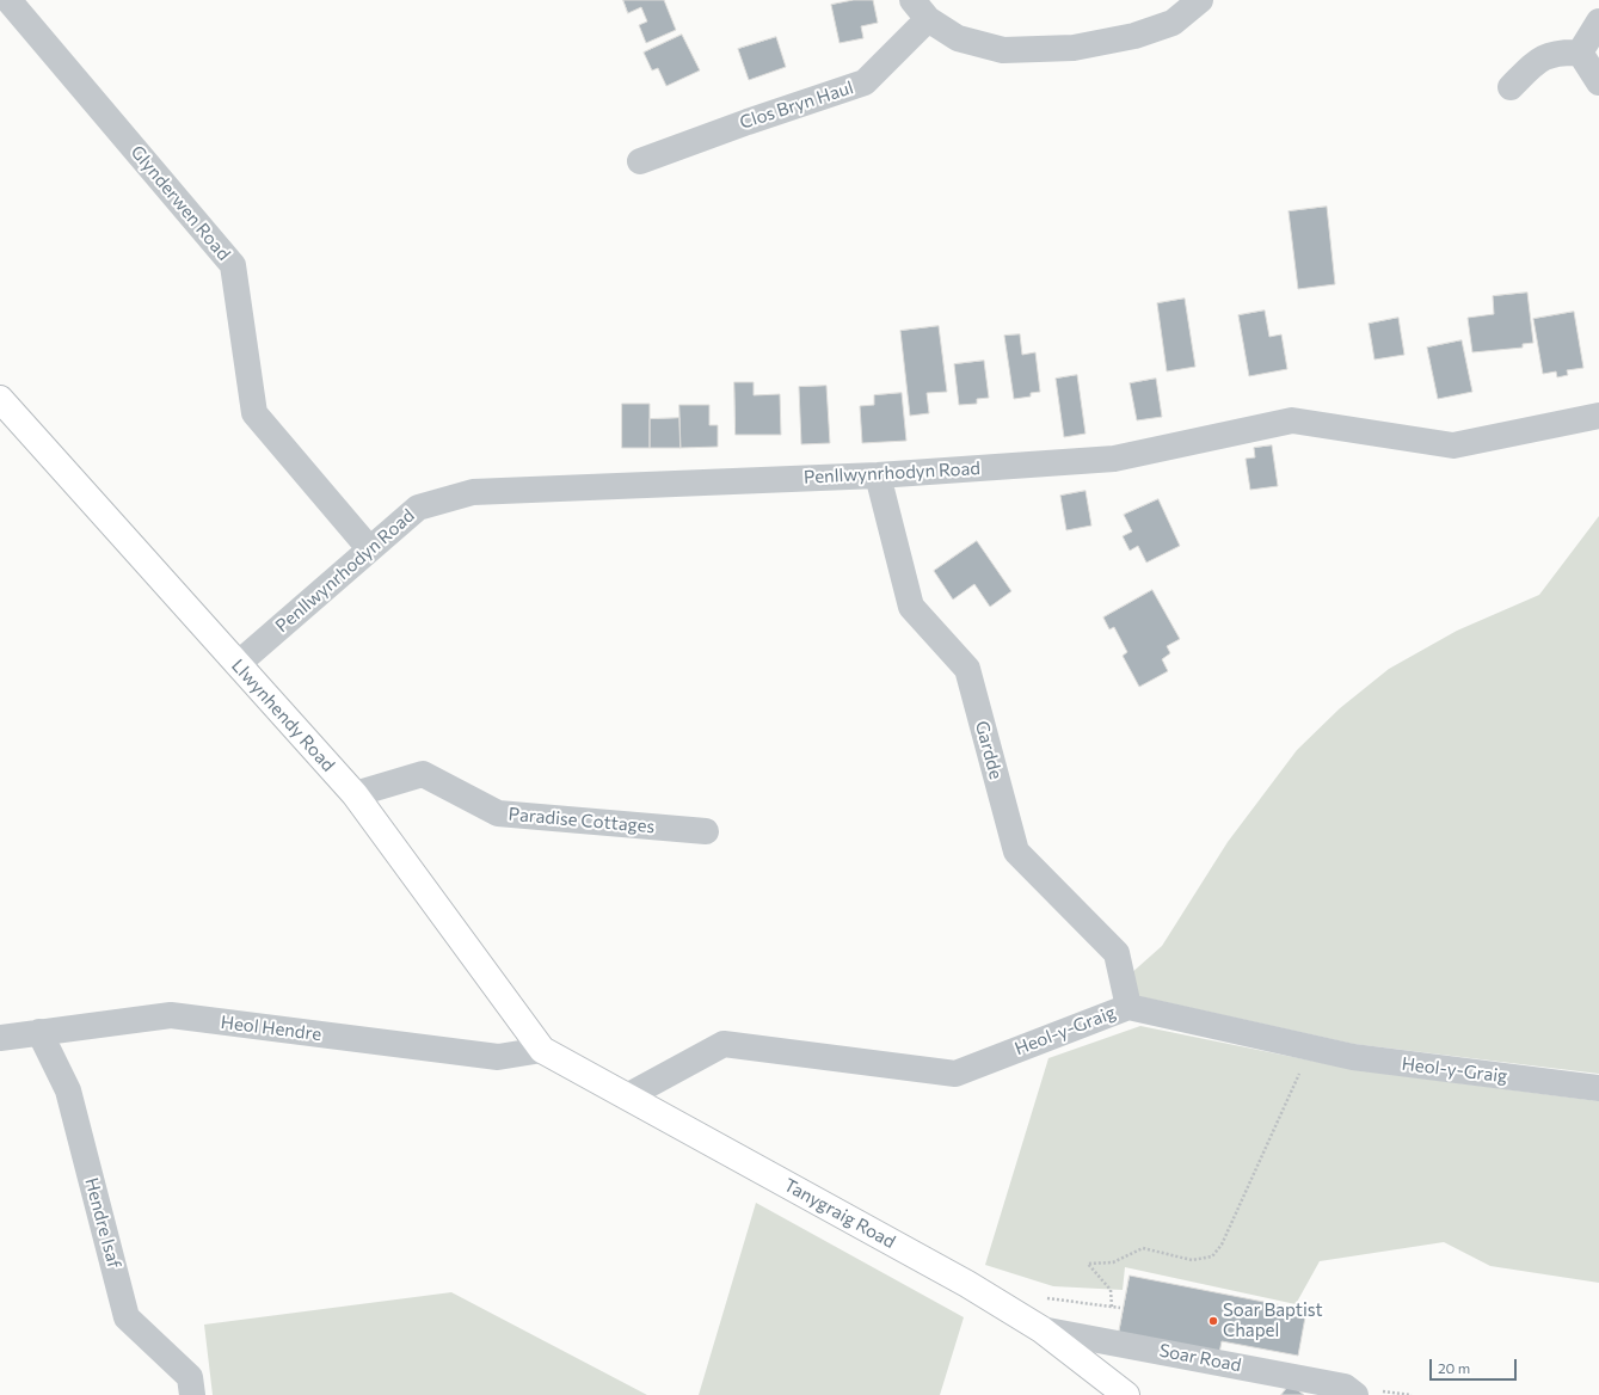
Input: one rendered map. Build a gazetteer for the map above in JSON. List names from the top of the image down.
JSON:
{
  "streets": {
    "main road": ["Llwynhendy Road", "Tanygraig Road"],
    "street": [
      "Clos Bryn Haul",
      "Glynderwen Road",
      "Penllwynrhodyn Road",
      "Gardde",
      "Paradise Cottages",
      "Heol Hendre",
      "Heol-y-Graig",
      "Hendre Isaf",
      "Soar Road"
    ]
  },
  "crossings": [
    ["Glynderwen Road", "Penllwynrhodyn Road"],
    ["Penllwynrhodyn Road", "Llwynhendy Road"],
    ["Penllwynrhodyn Road", "Gardde"],
    ["Llwynhendy Road", "Paradise Cottages"],
    ["Llwynhendy Road", "Heol Hendre"],
    ["Llwynhendy Road", "Tanygraig Road"],
    ["Gardde", "Heol-y-Graig"],
    ["Heol Hendre", "Tanygraig Road"],
    ["Heol Hendre", "Hendre Isaf"],
    ["Heol-y-Graig", "Tanygraig Road"],
    ["Tanygraig Road", "Soar Road"]
  ],
  "places": ["Soar Baptist Chapel"],
  "scale_bar": "20 m"
}
